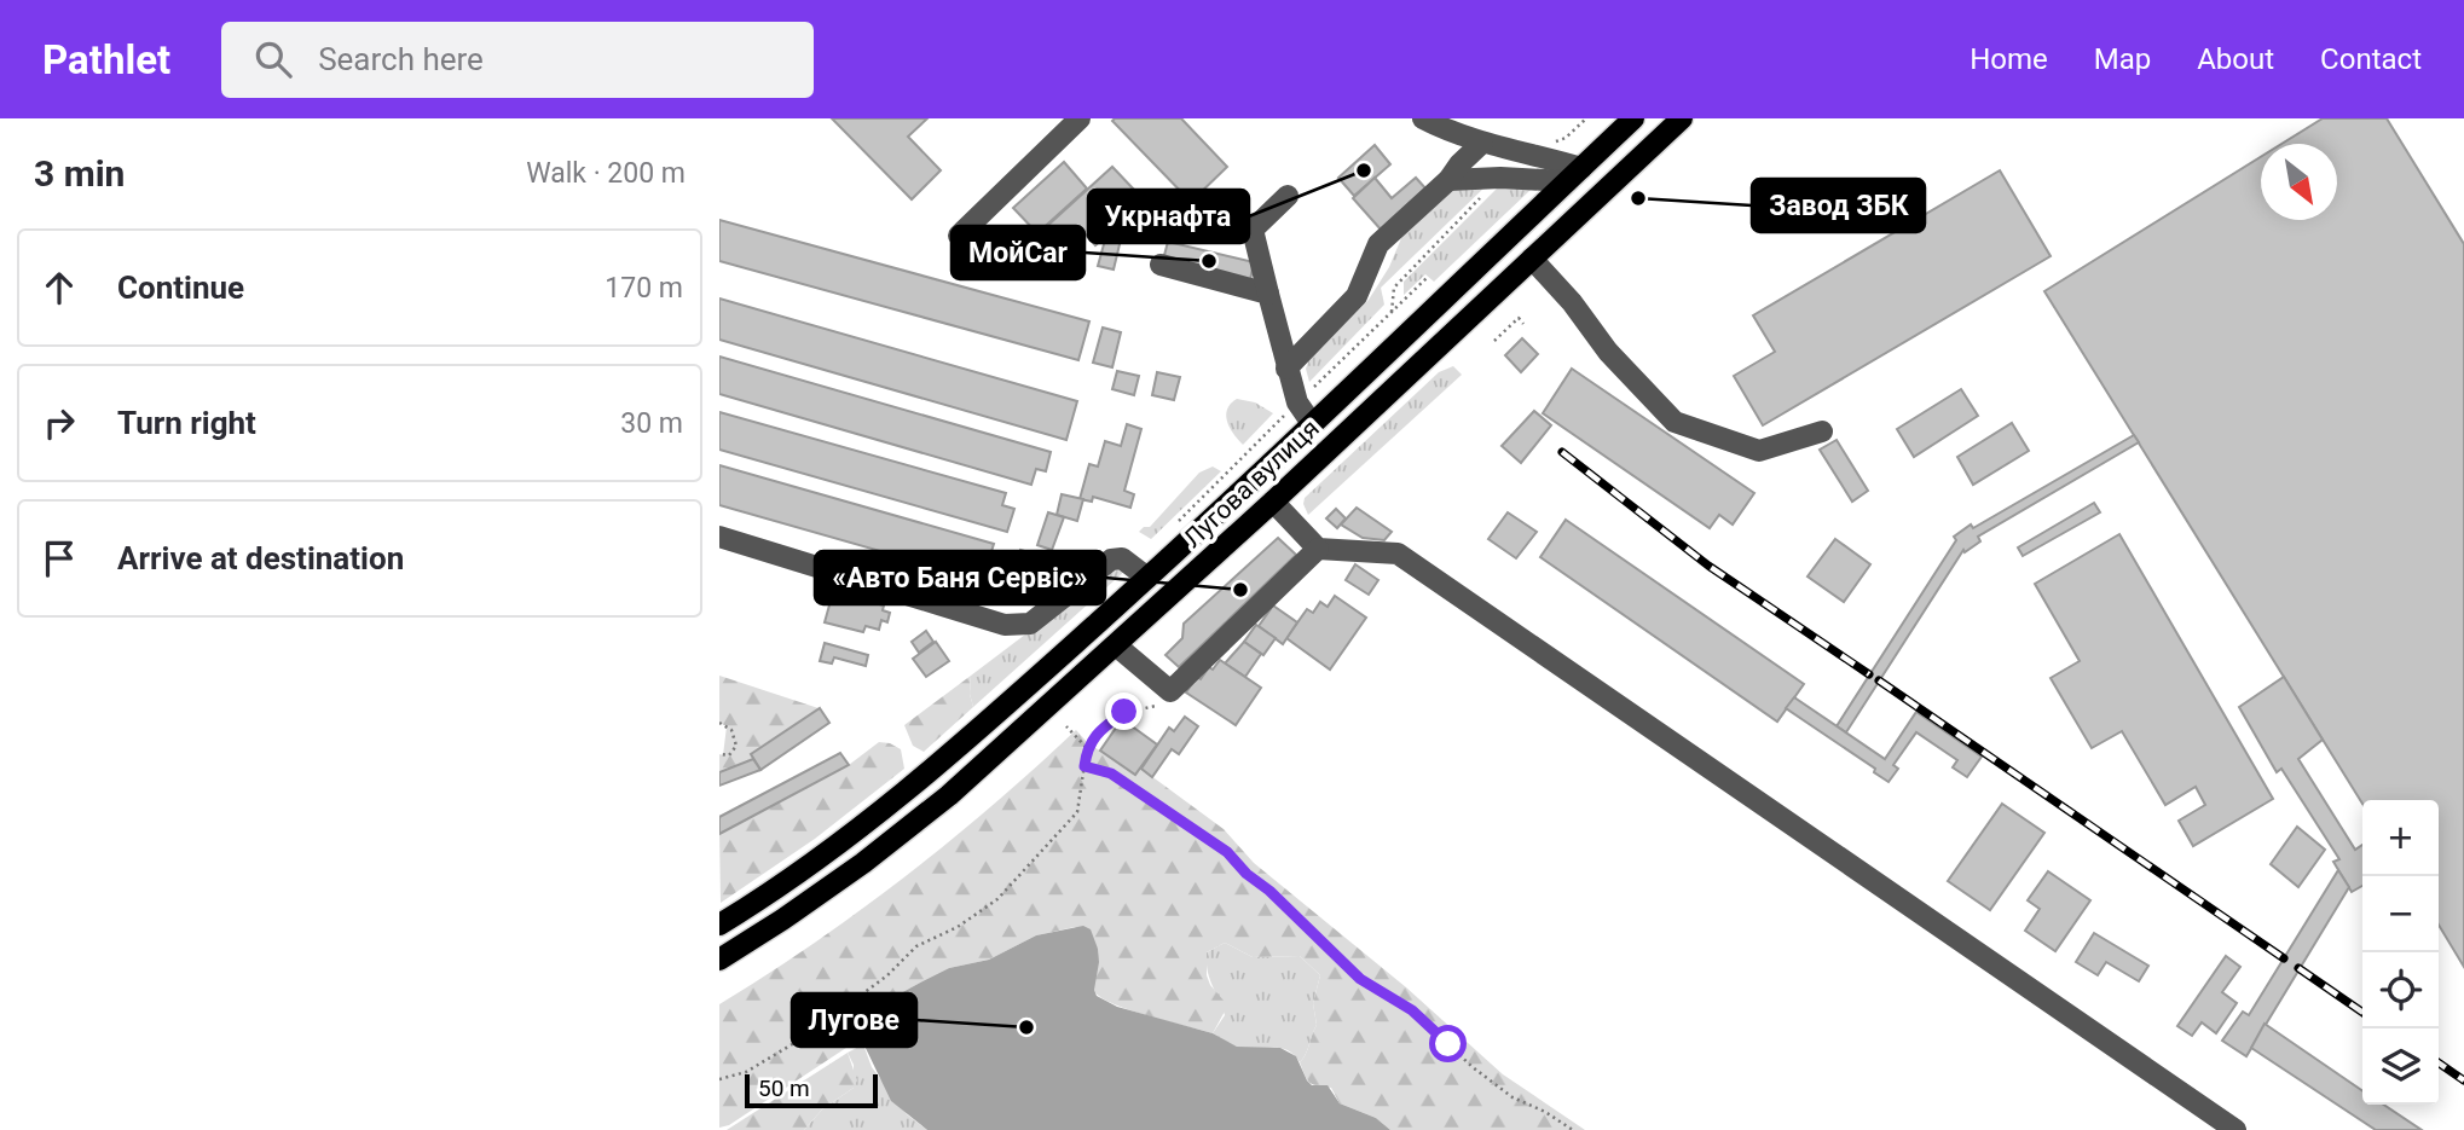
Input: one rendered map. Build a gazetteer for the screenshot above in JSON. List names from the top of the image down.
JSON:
{
  "streets": {
    "main road": ["Лугова вулиця"]
  },
  "places": [
    "Укрнафта",
    "Завод ЗБК",
    "МойCar",
    "«Авто Баня Сервіс»",
    "Лугове"
  ],
  "scale_bar": "50 m",
  "north": "bottom right",
  "page": {
    "header": "Pathlet",
    "search": "Search here",
    "nav": [
      "Home",
      "Map",
      "About",
      "Contact"
    ],
    "heading": ["3 min", "Walk · 200 m"],
    "list": [
      ["Continue", "170 m"],
      ["Turn right", "30 m"],
      "Arrive at destination"
    ],
    "map_buttons": ["+", "−"],
    "scale": "50 m"
  }
}
